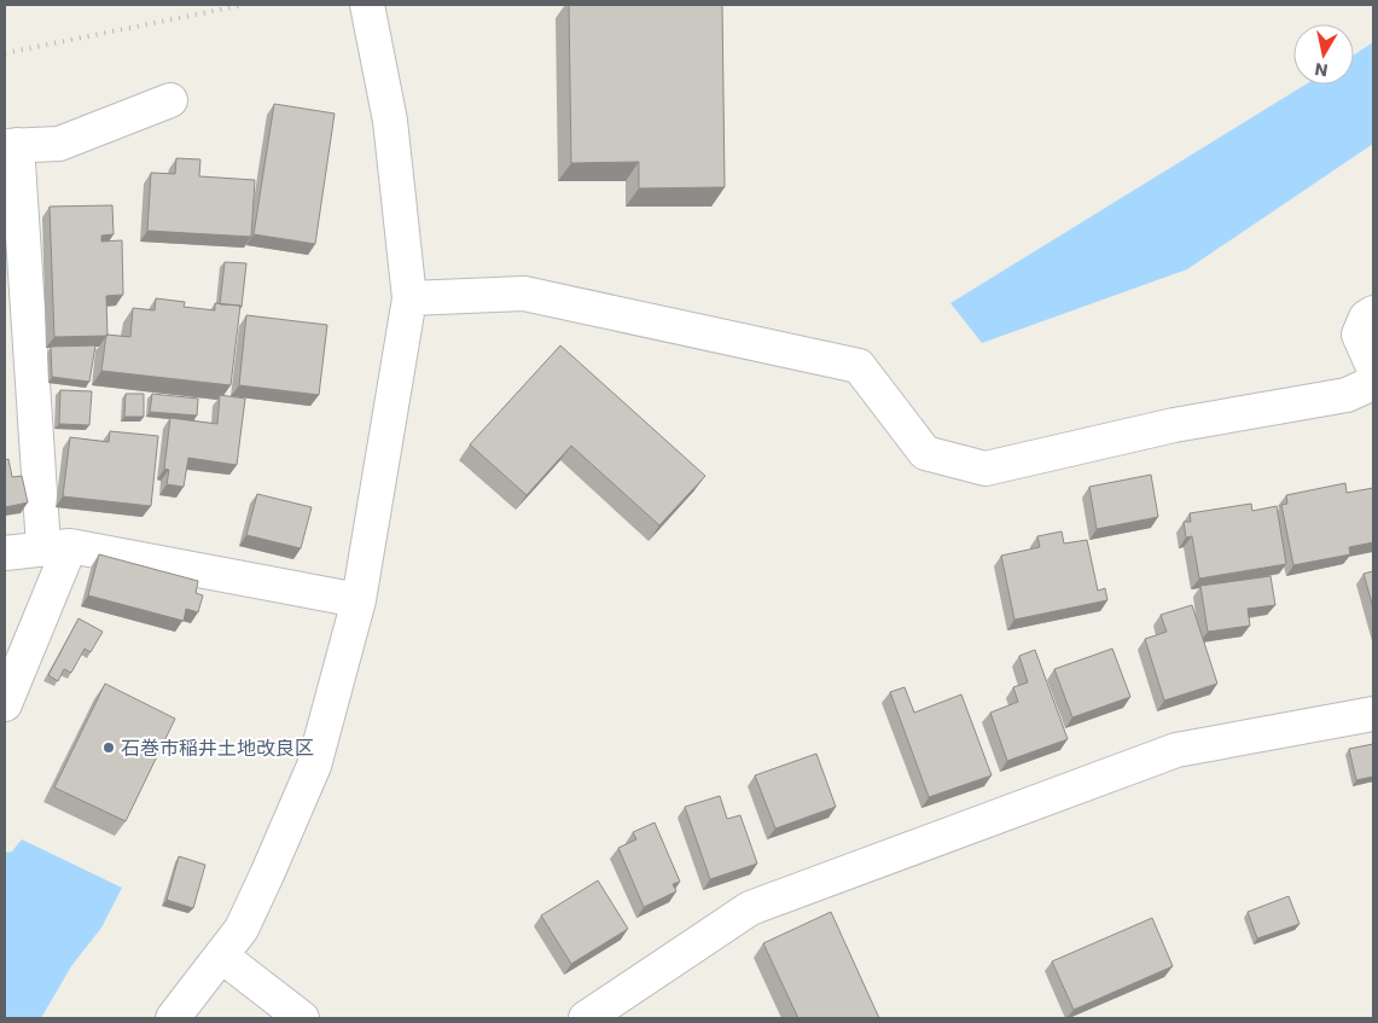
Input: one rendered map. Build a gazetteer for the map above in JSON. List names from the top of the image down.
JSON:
{
  "places": ["石巻市稲井土地改良区"],
  "north": "bottom"
}
